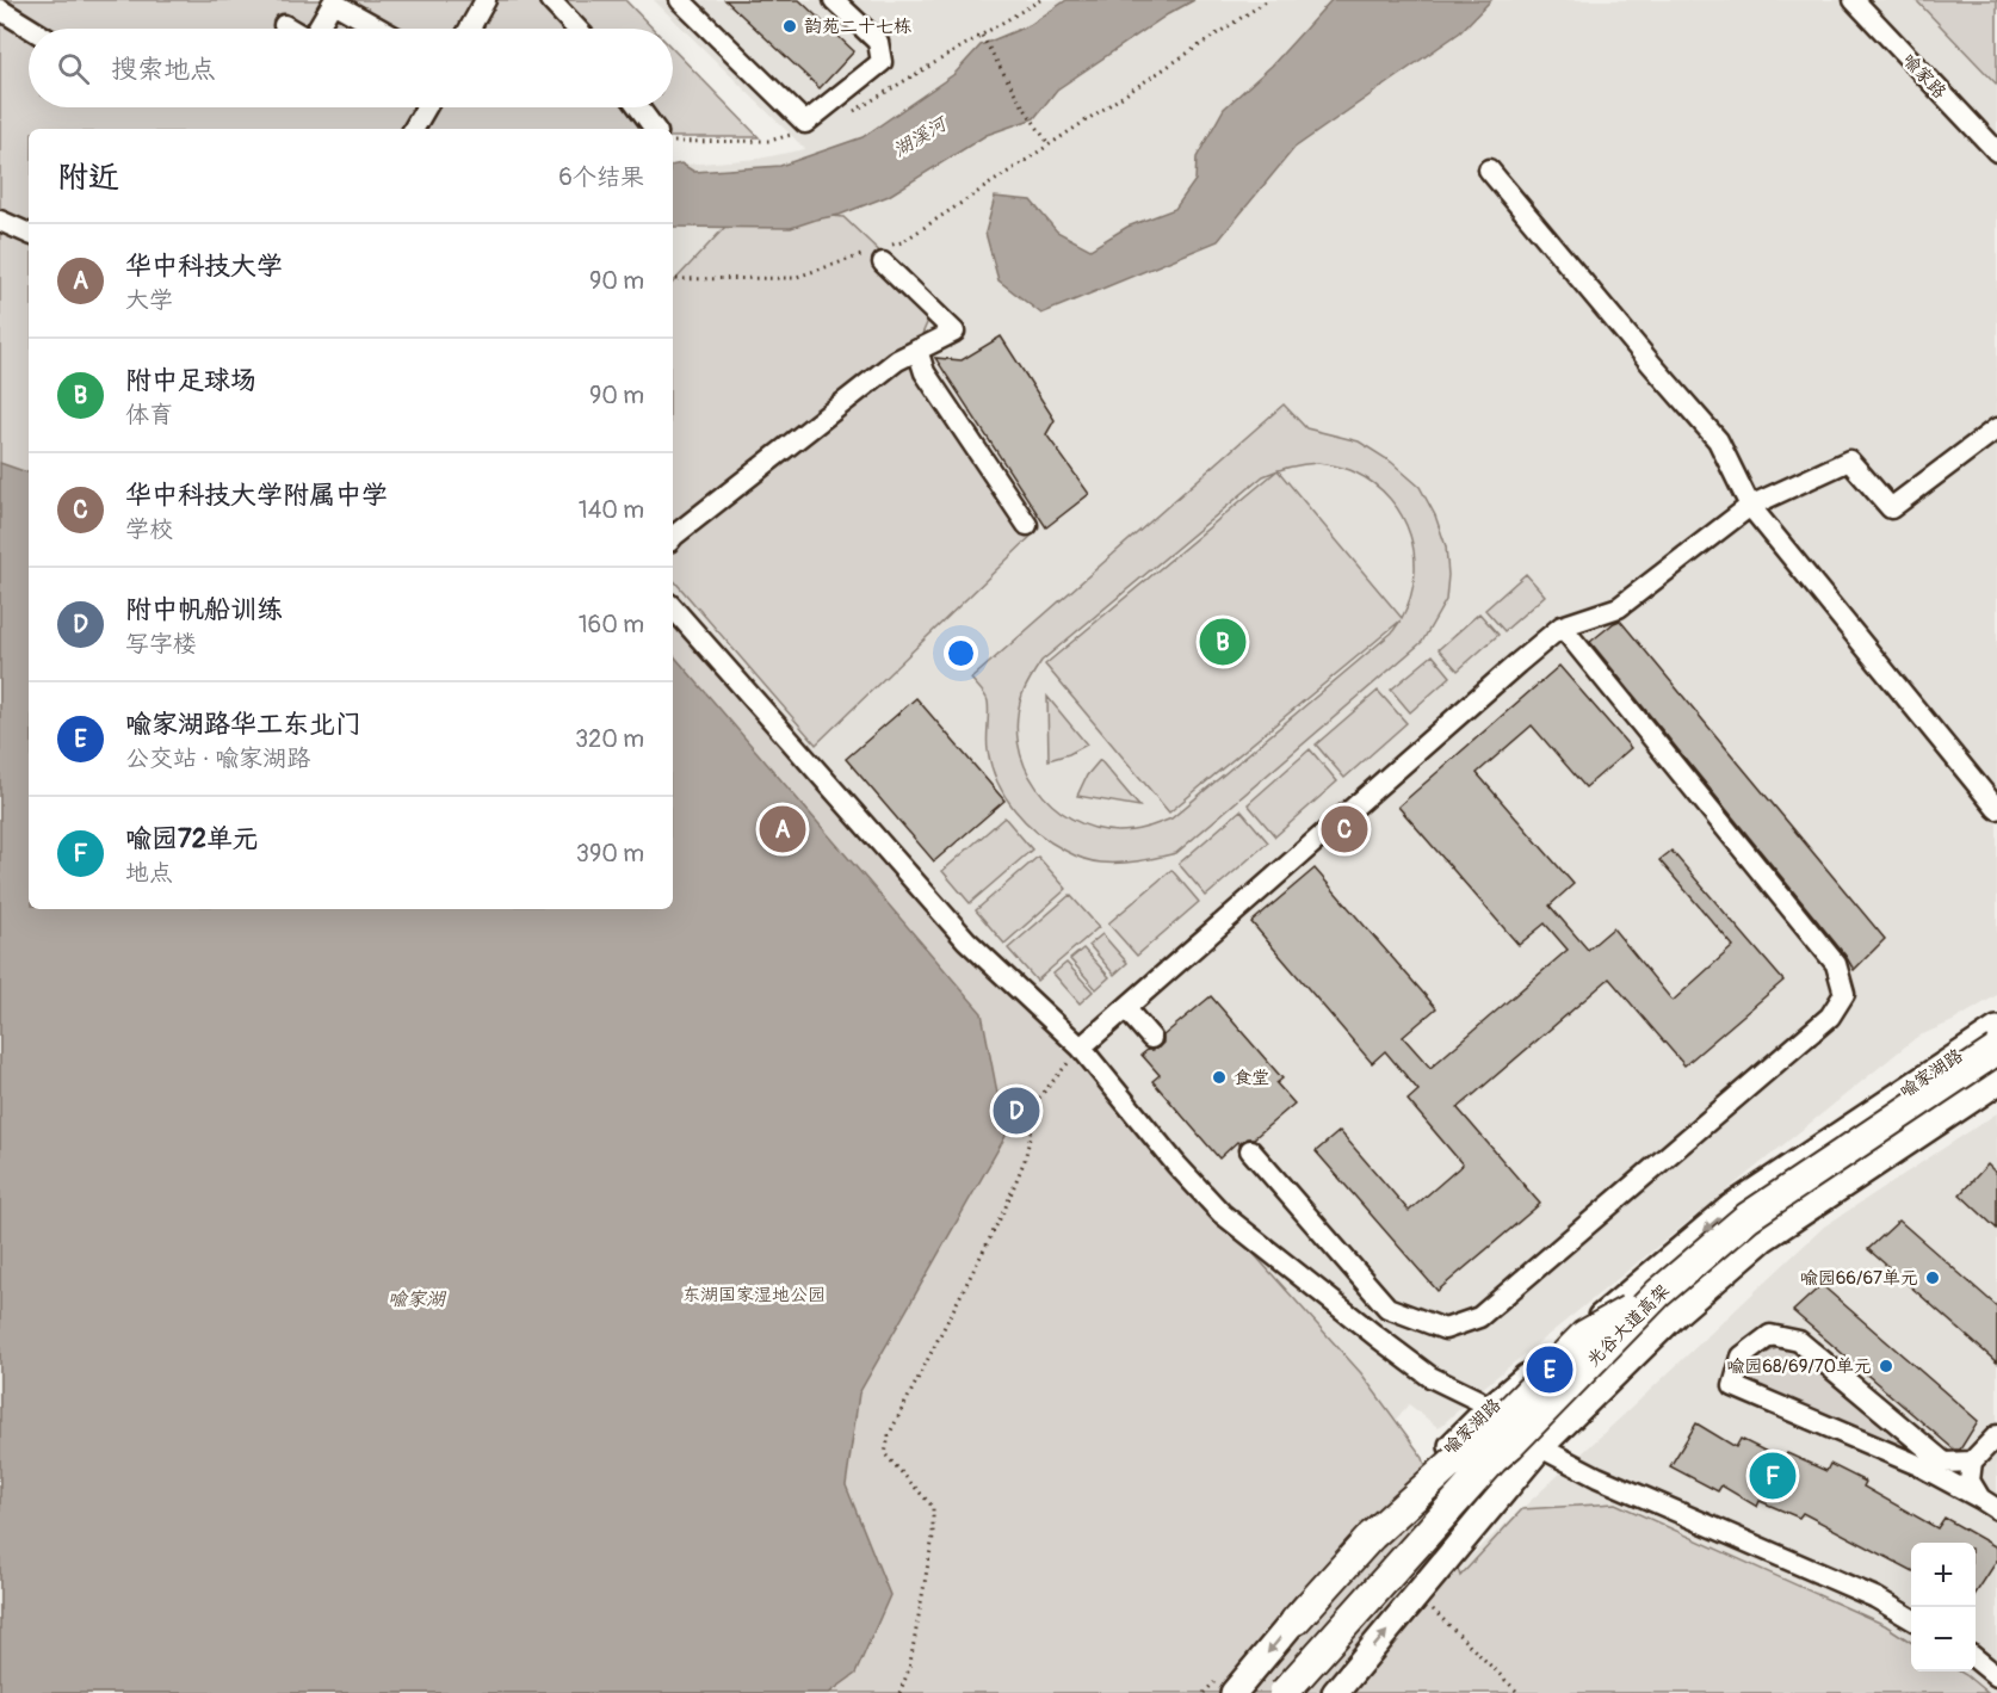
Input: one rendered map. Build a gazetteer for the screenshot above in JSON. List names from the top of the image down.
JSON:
{
  "streets": {
    "highway": ["光谷大道高架"],
    "main road": ["喻家湖路"],
    "street": ["喻家路"]
  },
  "water": ["湖溪河", "喻家湖"],
  "parks": ["东湖国家湿地公园"],
  "places": [
    "韵苑二十七栋",
    "食堂",
    "喻园66/67单元",
    "喻园68/69/70单元"
  ],
  "page": {
    "search": "搜索地点",
    "heading": ["附近", "6个结果"],
    "list": [
      {
        "mark": "A",
        "name": "华中科技大学",
        "note": "大学",
        "value": "90 m"
      },
      {
        "mark": "B",
        "name": "附中足球场",
        "note": "体育",
        "value": "90 m"
      },
      {
        "mark": "C",
        "name": "华中科技大学附属中学",
        "note": "学校",
        "value": "140 m"
      },
      {
        "mark": "D",
        "name": "附中帆船训练",
        "note": "写字楼",
        "value": "160 m"
      },
      {
        "mark": "E",
        "name": "喻家湖路华工东北门",
        "note": "公交站 · 喻家湖路",
        "value": "320 m"
      },
      {
        "mark": "F",
        "name": "喻园72单元",
        "note": "地点",
        "value": "390 m"
      }
    ],
    "pins": [
      "B",
      "A",
      "C",
      "D",
      "E",
      "F"
    ],
    "map_buttons": ["+", "−"]
  }
}
